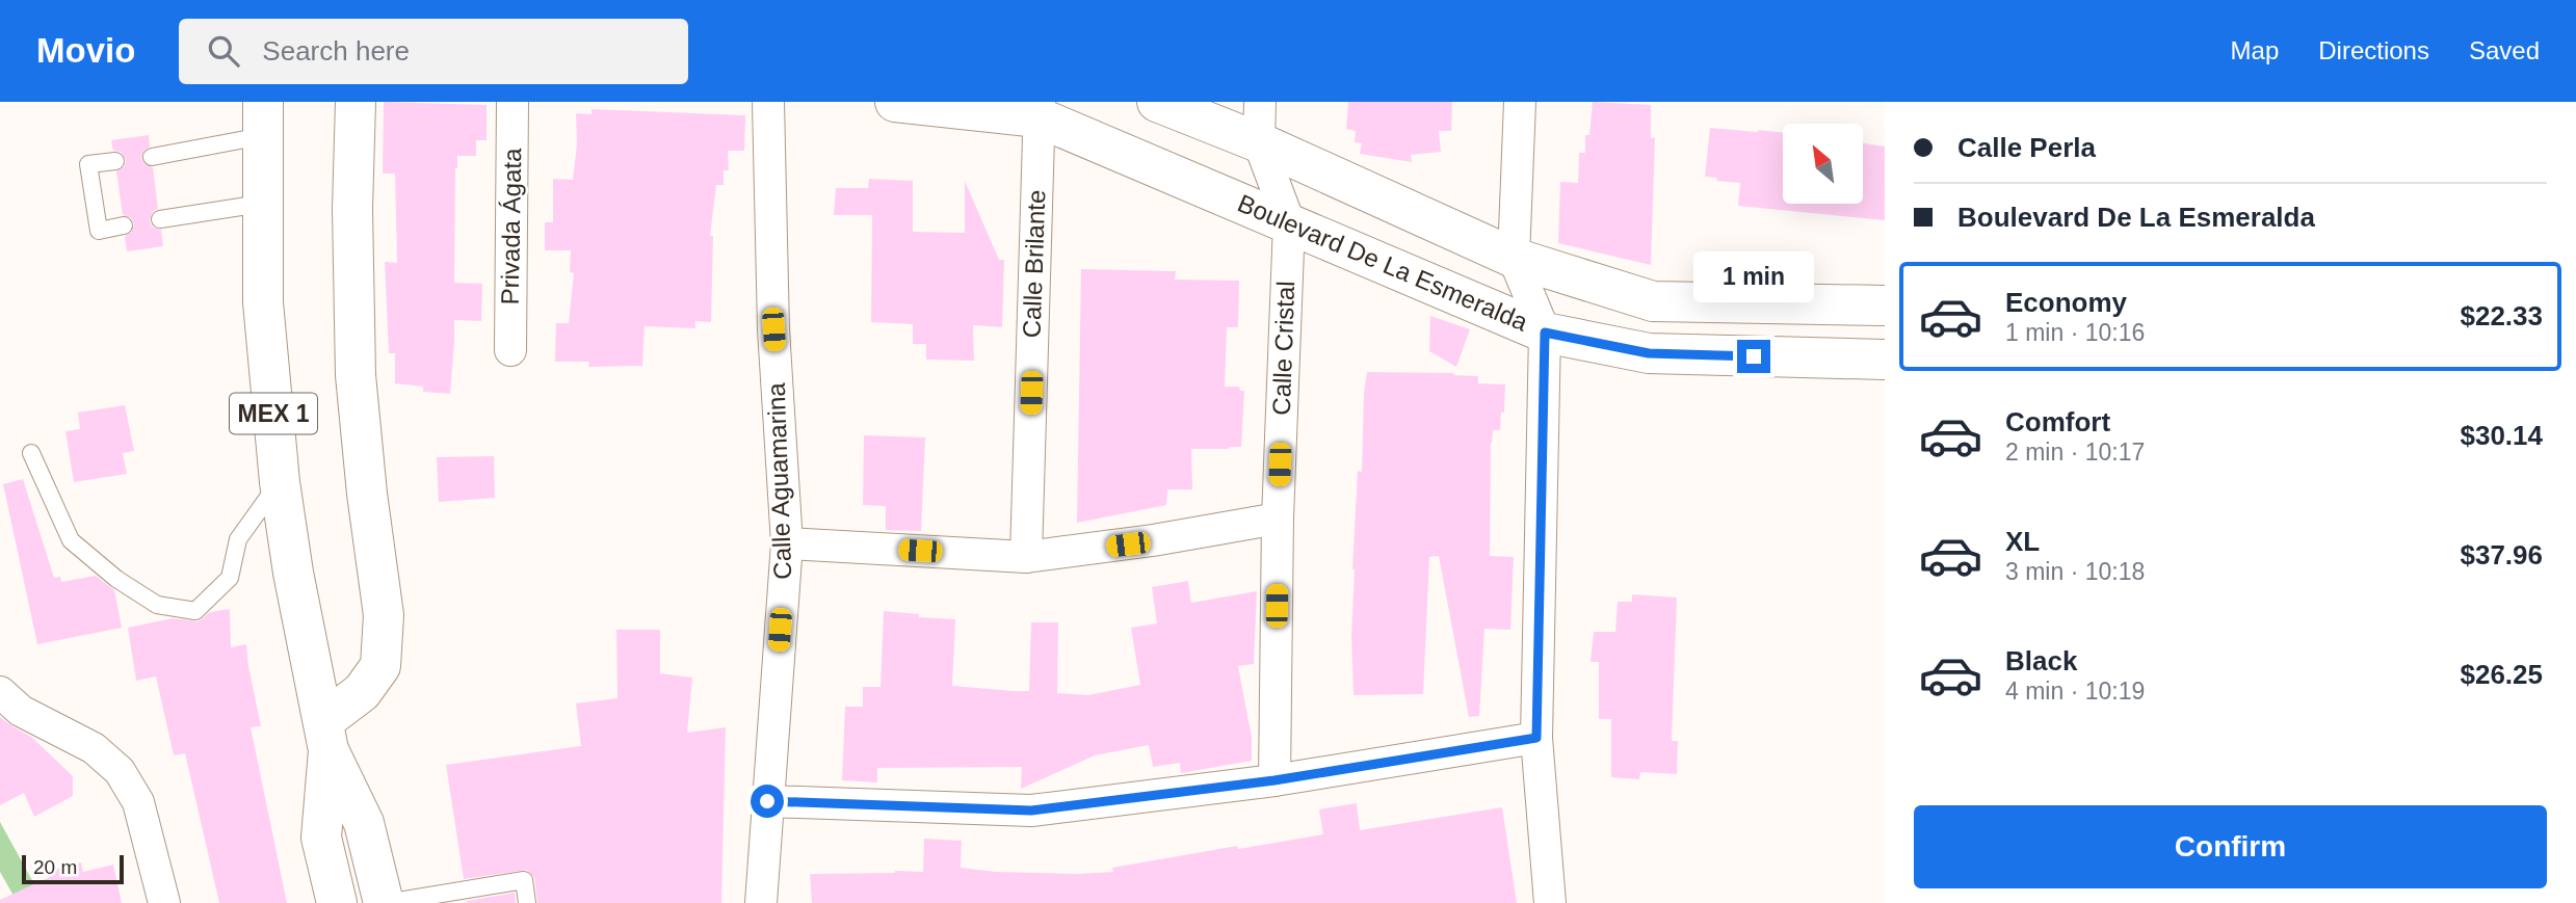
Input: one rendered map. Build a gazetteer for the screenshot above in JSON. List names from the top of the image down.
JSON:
{
  "streets": {
    "street": [
      "Privada Ágata",
      "Boulevard De La Esmeralda",
      "Calle Brilante",
      "Calle Cristal",
      "MEX 1",
      "Calle Aguamarina"
    ]
  },
  "crossings": [
    ["Boulevard De La Esmeralda", "Calle Brilante"],
    ["Boulevard De La Esmeralda", "Calle Cristal"]
  ],
  "scale_bar": "20 m",
  "north": "top left",
  "page": {
    "header": "Movio",
    "search": "Search here",
    "nav": ["Map", "Directions", "Saved"],
    "banner": ["Calle Perla", "Boulevard De La Esmeralda"],
    "bubble": "1 min",
    "list": [
      {
        "name": "Economy",
        "note": "1 min · 10:16",
        "value": "$22.33"
      },
      {
        "name": "Comfort",
        "note": "2 min · 10:17",
        "value": "$30.14"
      },
      {
        "name": "XL",
        "note": "3 min · 10:18",
        "value": "$37.96"
      },
      {
        "name": "Black",
        "note": "4 min · 10:19",
        "value": "$26.25"
      }
    ],
    "buttons": "Confirm",
    "scale": "20 m"
  }
}
